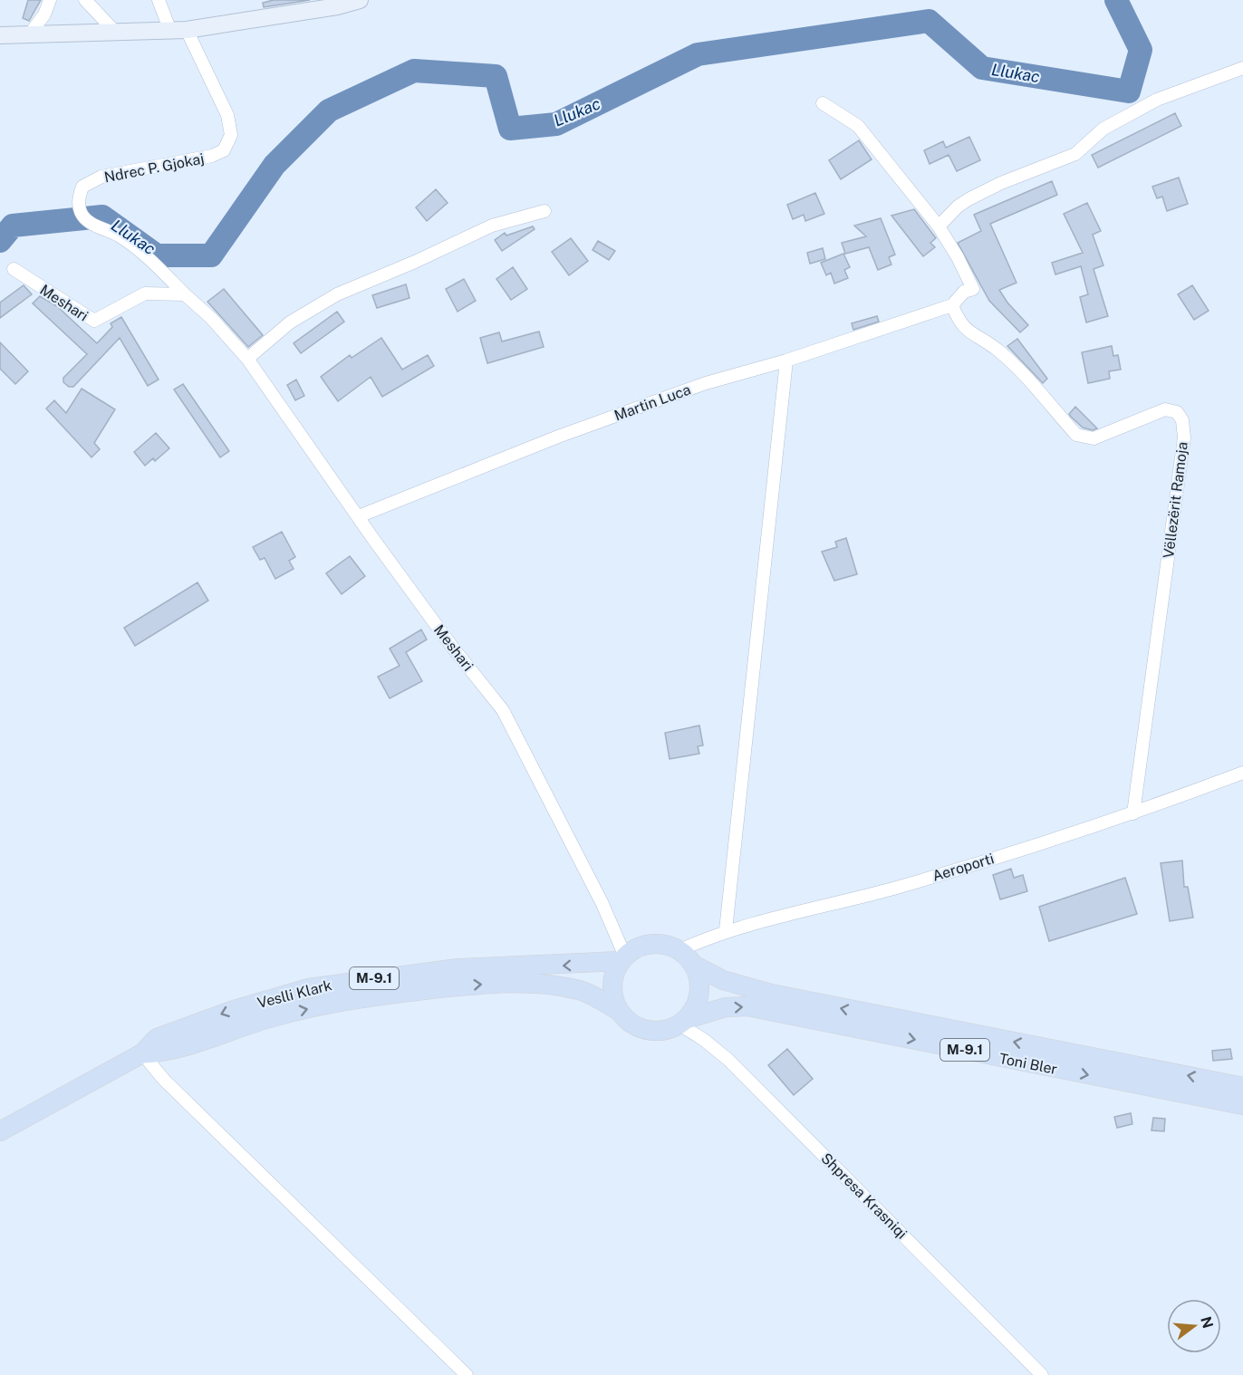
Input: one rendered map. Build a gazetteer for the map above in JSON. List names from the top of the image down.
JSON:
{
  "streets": {
    "main road": ["M-9.1", "Veslli Klark", "Toni Bler"],
    "street": [
      "Ndrec P. Gjokaj",
      "Meshari",
      "Martin Luca",
      "Vëllezërit Ramoja",
      "Aeroporti",
      "Shpresa Krasniqi"
    ]
  },
  "crossings": [
    ["Ndrec P. Gjokaj", "Meshari"],
    ["Meshari", "Martin Luca"],
    ["Meshari", "Aeroporti"],
    ["Meshari", "M-9.1"],
    ["Meshari", "Veslli Klark"],
    ["Meshari", "Toni Bler"],
    ["Meshari", "Shpresa Krasniqi"],
    ["Martin Luca", "Vëllezërit Ramoja"],
    ["Vëllezërit Ramoja", "Aeroporti"],
    ["Aeroporti", "M-9.1"],
    ["Aeroporti", "Veslli Klark"],
    ["Aeroporti", "Toni Bler"],
    ["Aeroporti", "Shpresa Krasniqi"],
    ["M-9.1", "Veslli Klark"],
    ["M-9.1", "Toni Bler"],
    ["M-9.1", "Shpresa Krasniqi"],
    ["Veslli Klark", "Toni Bler"],
    ["Veslli Klark", "Shpresa Krasniqi"],
    ["Toni Bler", "Shpresa Krasniqi"]
  ],
  "water": ["Llukac"],
  "north": "right"
}
